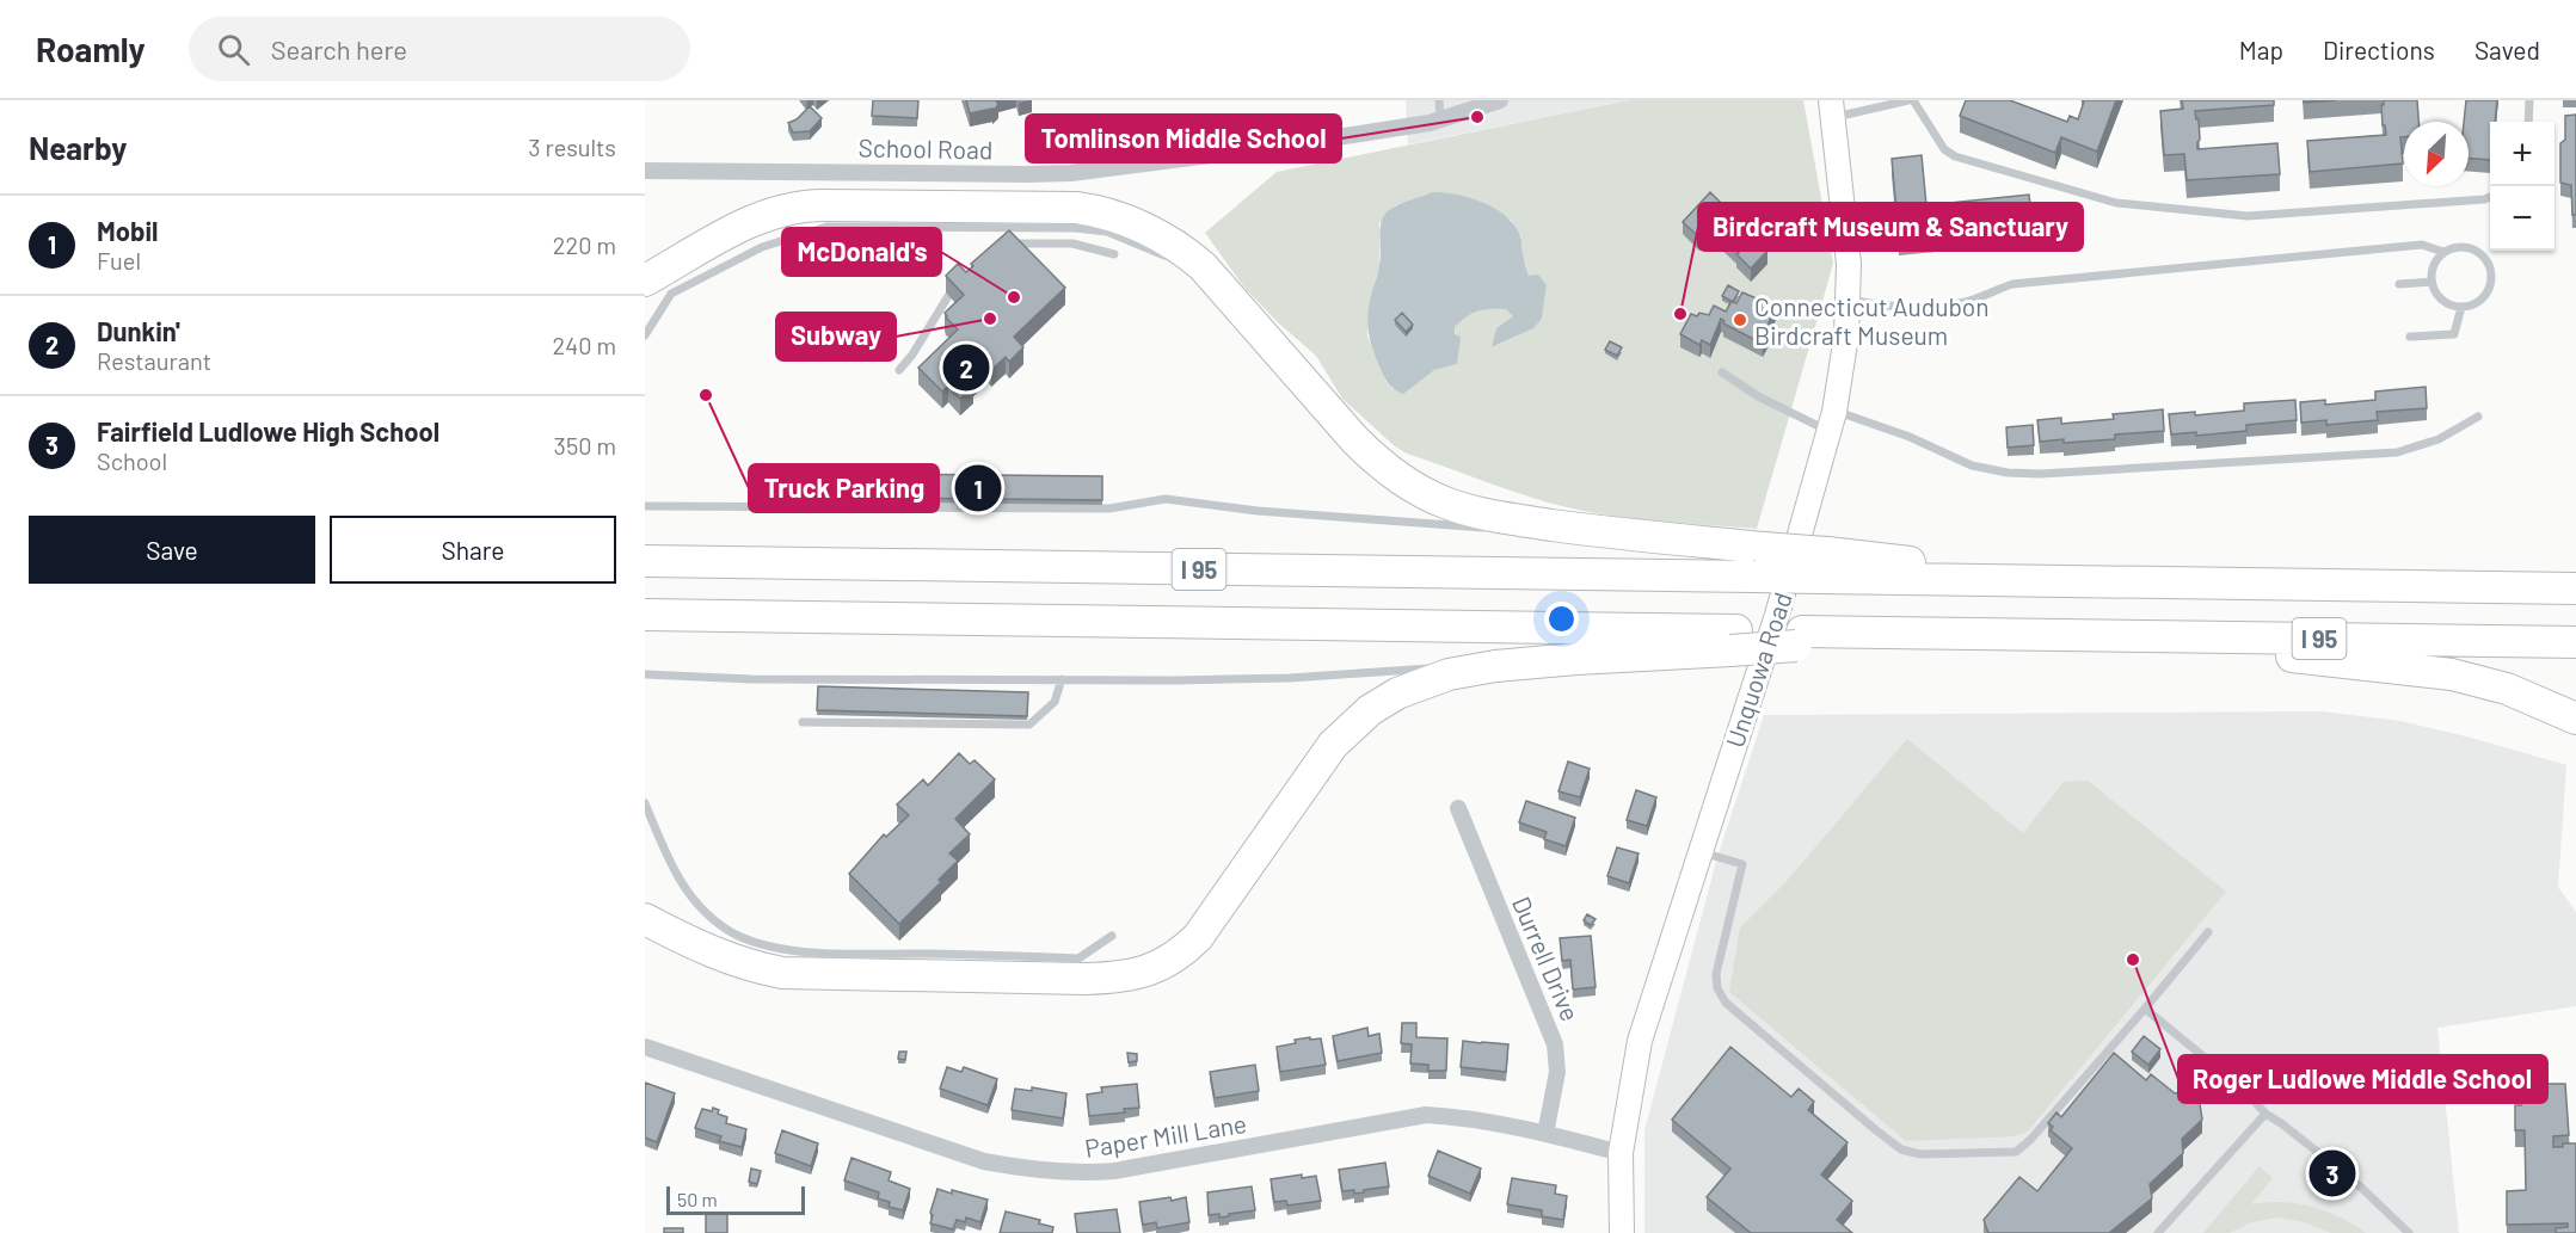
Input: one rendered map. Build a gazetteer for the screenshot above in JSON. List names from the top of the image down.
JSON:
{
  "streets": {
    "highway": ["I 95"],
    "street": [
      "School Road",
      "Unquowa Road",
      "Durrell Drive",
      "Paper Mill Lane"
    ]
  },
  "crossings": [
    ["Unquowa Road", "Paper Mill Lane"],
    ["Durrell Drive", "Paper Mill Lane"]
  ],
  "places": [
    "Tomlinson Middle School",
    "McDonald's",
    "Birdcraft Museum & Sanctuary",
    "Subway",
    "Connecticut Audubon Birdcraft Museum",
    "Truck Parking",
    "Roger Ludlowe Middle School"
  ],
  "scale_bar": "50 m",
  "north": "bottom left",
  "page": {
    "header": "Roamly",
    "search": "Search here",
    "nav": ["Map", "Directions", "Saved"],
    "heading": ["Nearby", "3 results"],
    "map_buttons": ["+", "−"],
    "list": [
      {
        "mark": "1",
        "name": "Mobil",
        "note": "Fuel",
        "value": "220 m"
      },
      {
        "mark": "2",
        "name": "Dunkin'",
        "note": "Restaurant",
        "value": "240 m"
      },
      {
        "mark": "3",
        "name": "Fairfield Ludlowe High School",
        "note": "School",
        "value": "350 m"
      }
    ],
    "pins": ["2", "1", "3"],
    "buttons": ["Save", "Share"],
    "scale": "50 m"
  }
}
